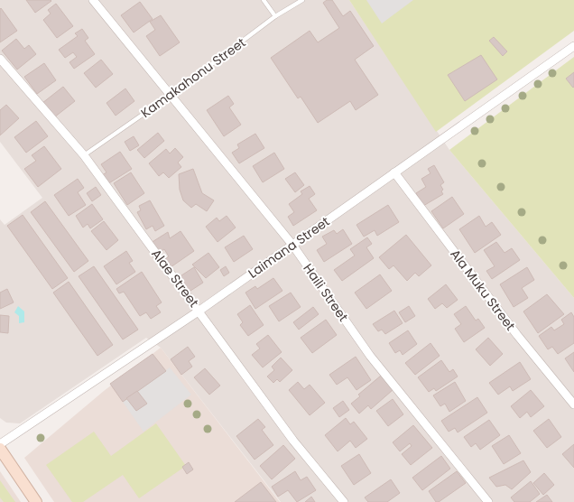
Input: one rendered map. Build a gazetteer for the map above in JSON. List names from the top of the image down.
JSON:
{
  "streets": {
    "street": [
      "Laimana Street",
      "Alae Street",
      "Ala Muku Street",
      "Haili Street"
    ],
    "lane": ["Kamakahonu Street"]
  },
  "crossings": [
    ["Kamakahonu Street", "Alae Street"],
    ["Kamakahonu Street", "Haili Street"],
    ["Laimana Street", "Alae Street"],
    ["Laimana Street", "Ala Muku Street"],
    ["Laimana Street", "Haili Street"]
  ]
}
